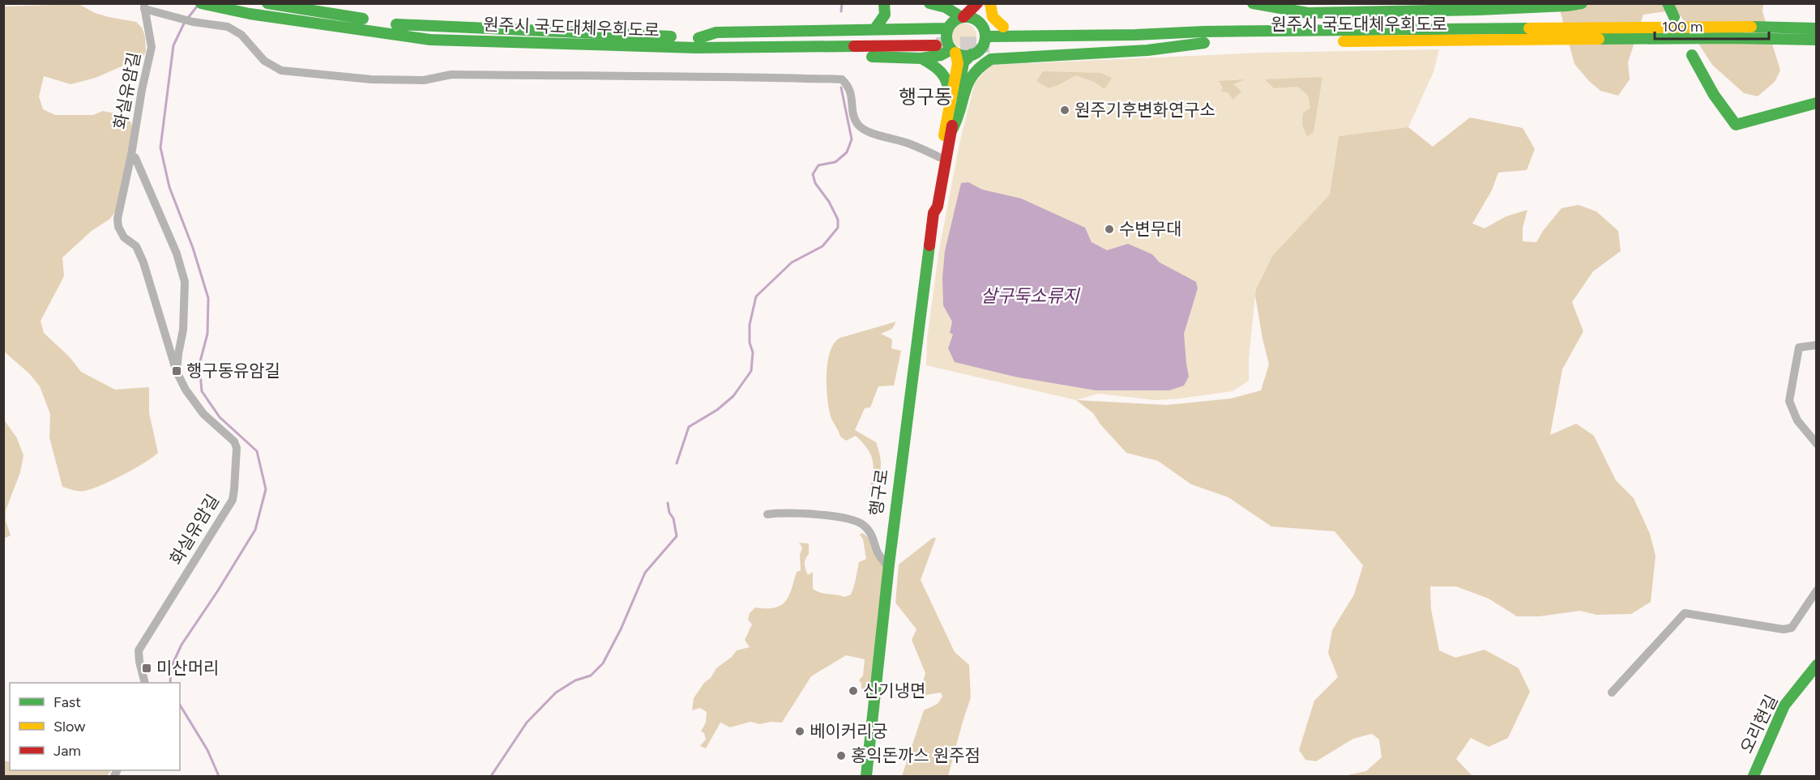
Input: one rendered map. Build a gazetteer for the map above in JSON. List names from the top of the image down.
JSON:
{
  "streets": {
    "main road": ["원주시 국도대체우회도로", "행구로", "오리현길"],
    "street": ["화실유암길"]
  },
  "crossings": [
    ["원주시 국도대체우회도로", "행구로"]
  ],
  "districts": ["행구동"],
  "water": ["살구둑소류지"],
  "places": {
    "other": [
      "원주기후변화연구소",
      "수변무대",
      "신기냉면",
      "베이커리궁",
      "홍익돈까스 원주점"
    ],
    "transit": ["행구동유암길", "미산머리"]
  },
  "legend": ["Fast", "Slow", "Jam"],
  "scale_bar": "100 m"
}
